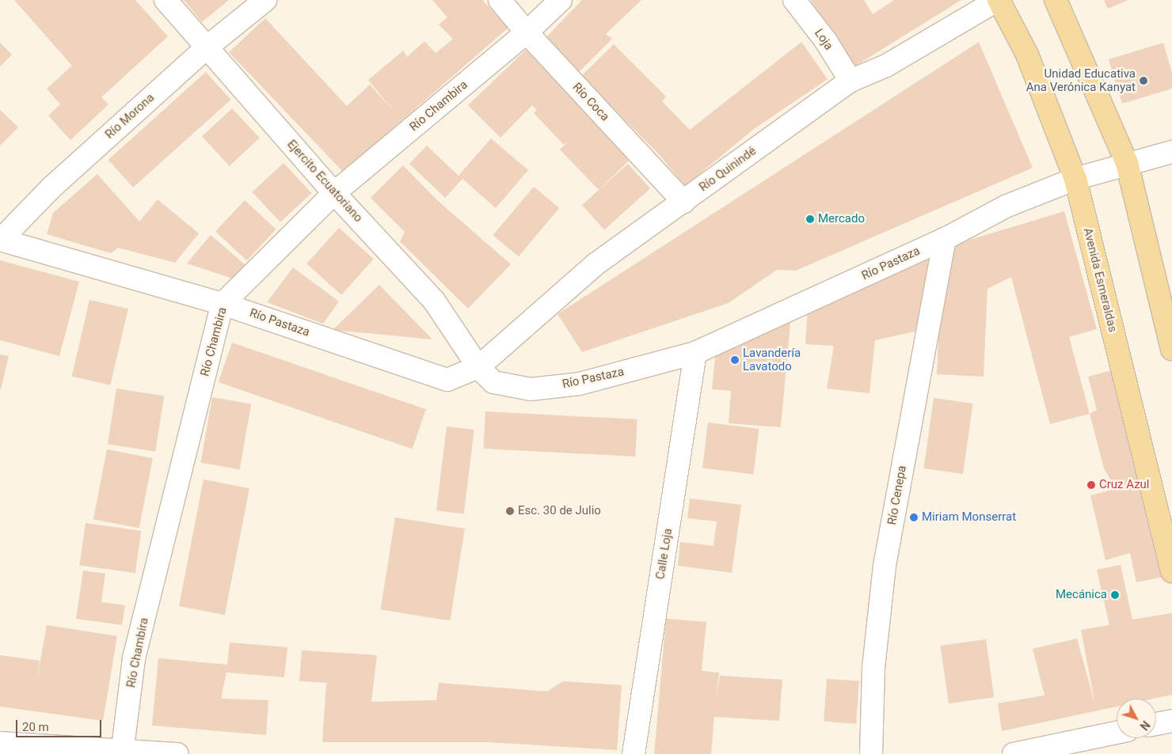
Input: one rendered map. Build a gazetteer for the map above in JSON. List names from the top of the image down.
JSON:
{
  "streets": {
    "main road": ["Avenida Esmeraldas"],
    "street": [
      "Loja",
      "Río Coca",
      "Río Chambira",
      "Río Morona",
      "Río Quinindé",
      "Ejercito Ecuatoriano",
      "Río Pastaza",
      "Río Cenepa",
      "Calle Loja"
    ]
  },
  "crossings": [
    ["Loja", "Río Quinindé"],
    ["Río Coca", "Río Chambira"],
    ["Río Coca", "Río Quinindé"],
    ["Río Chambira", "Ejercito Ecuatoriano"],
    ["Río Chambira", "Río Pastaza"],
    ["Río Morona", "Ejercito Ecuatoriano"],
    ["Río Morona", "Río Pastaza"],
    ["Río Quinindé", "Ejercito Ecuatoriano"],
    ["Río Quinindé", "Río Pastaza"],
    ["Río Quinindé", "Avenida Esmeraldas"],
    ["Ejercito Ecuatoriano", "Río Pastaza"],
    ["Río Pastaza", "Avenida Esmeraldas"],
    ["Río Pastaza", "Río Cenepa"],
    ["Río Pastaza", "Calle Loja"]
  ],
  "places": [
    "Unidad Educativa Ana Verónica Kanyat",
    "Mercado",
    "Lavandería Lavatodo",
    "Cruz Azul",
    "Esc. 30 de Julio",
    "Miriam Monserrat",
    "Mecánica"
  ],
  "scale_bar": "20 m",
  "north": "bottom right"
}
